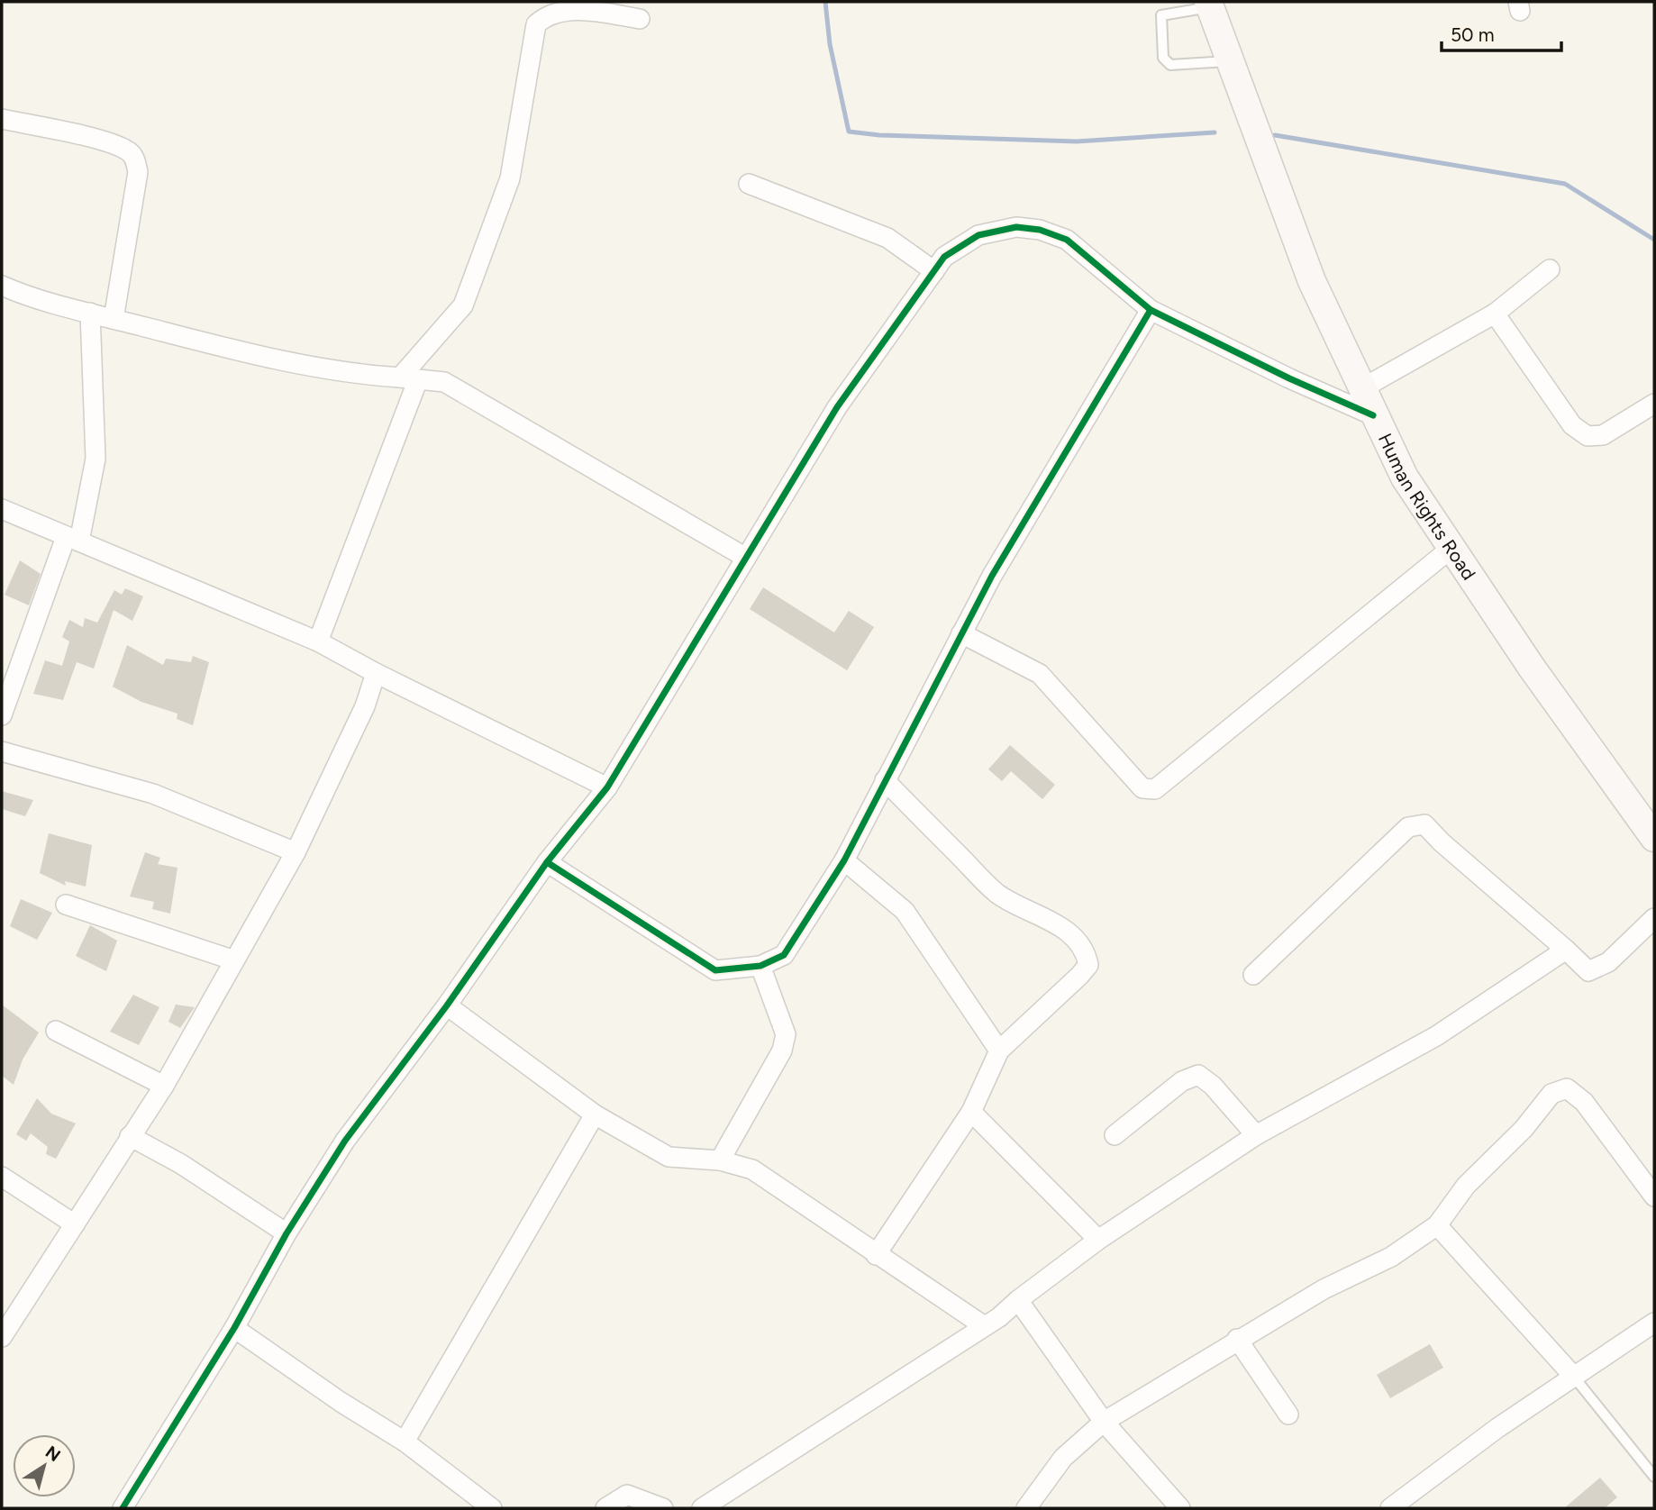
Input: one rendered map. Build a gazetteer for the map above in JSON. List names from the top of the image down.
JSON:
{
  "streets": {
    "street": ["Human Rights Road"]
  },
  "scale_bar": "50 m",
  "north": "top right"
}
